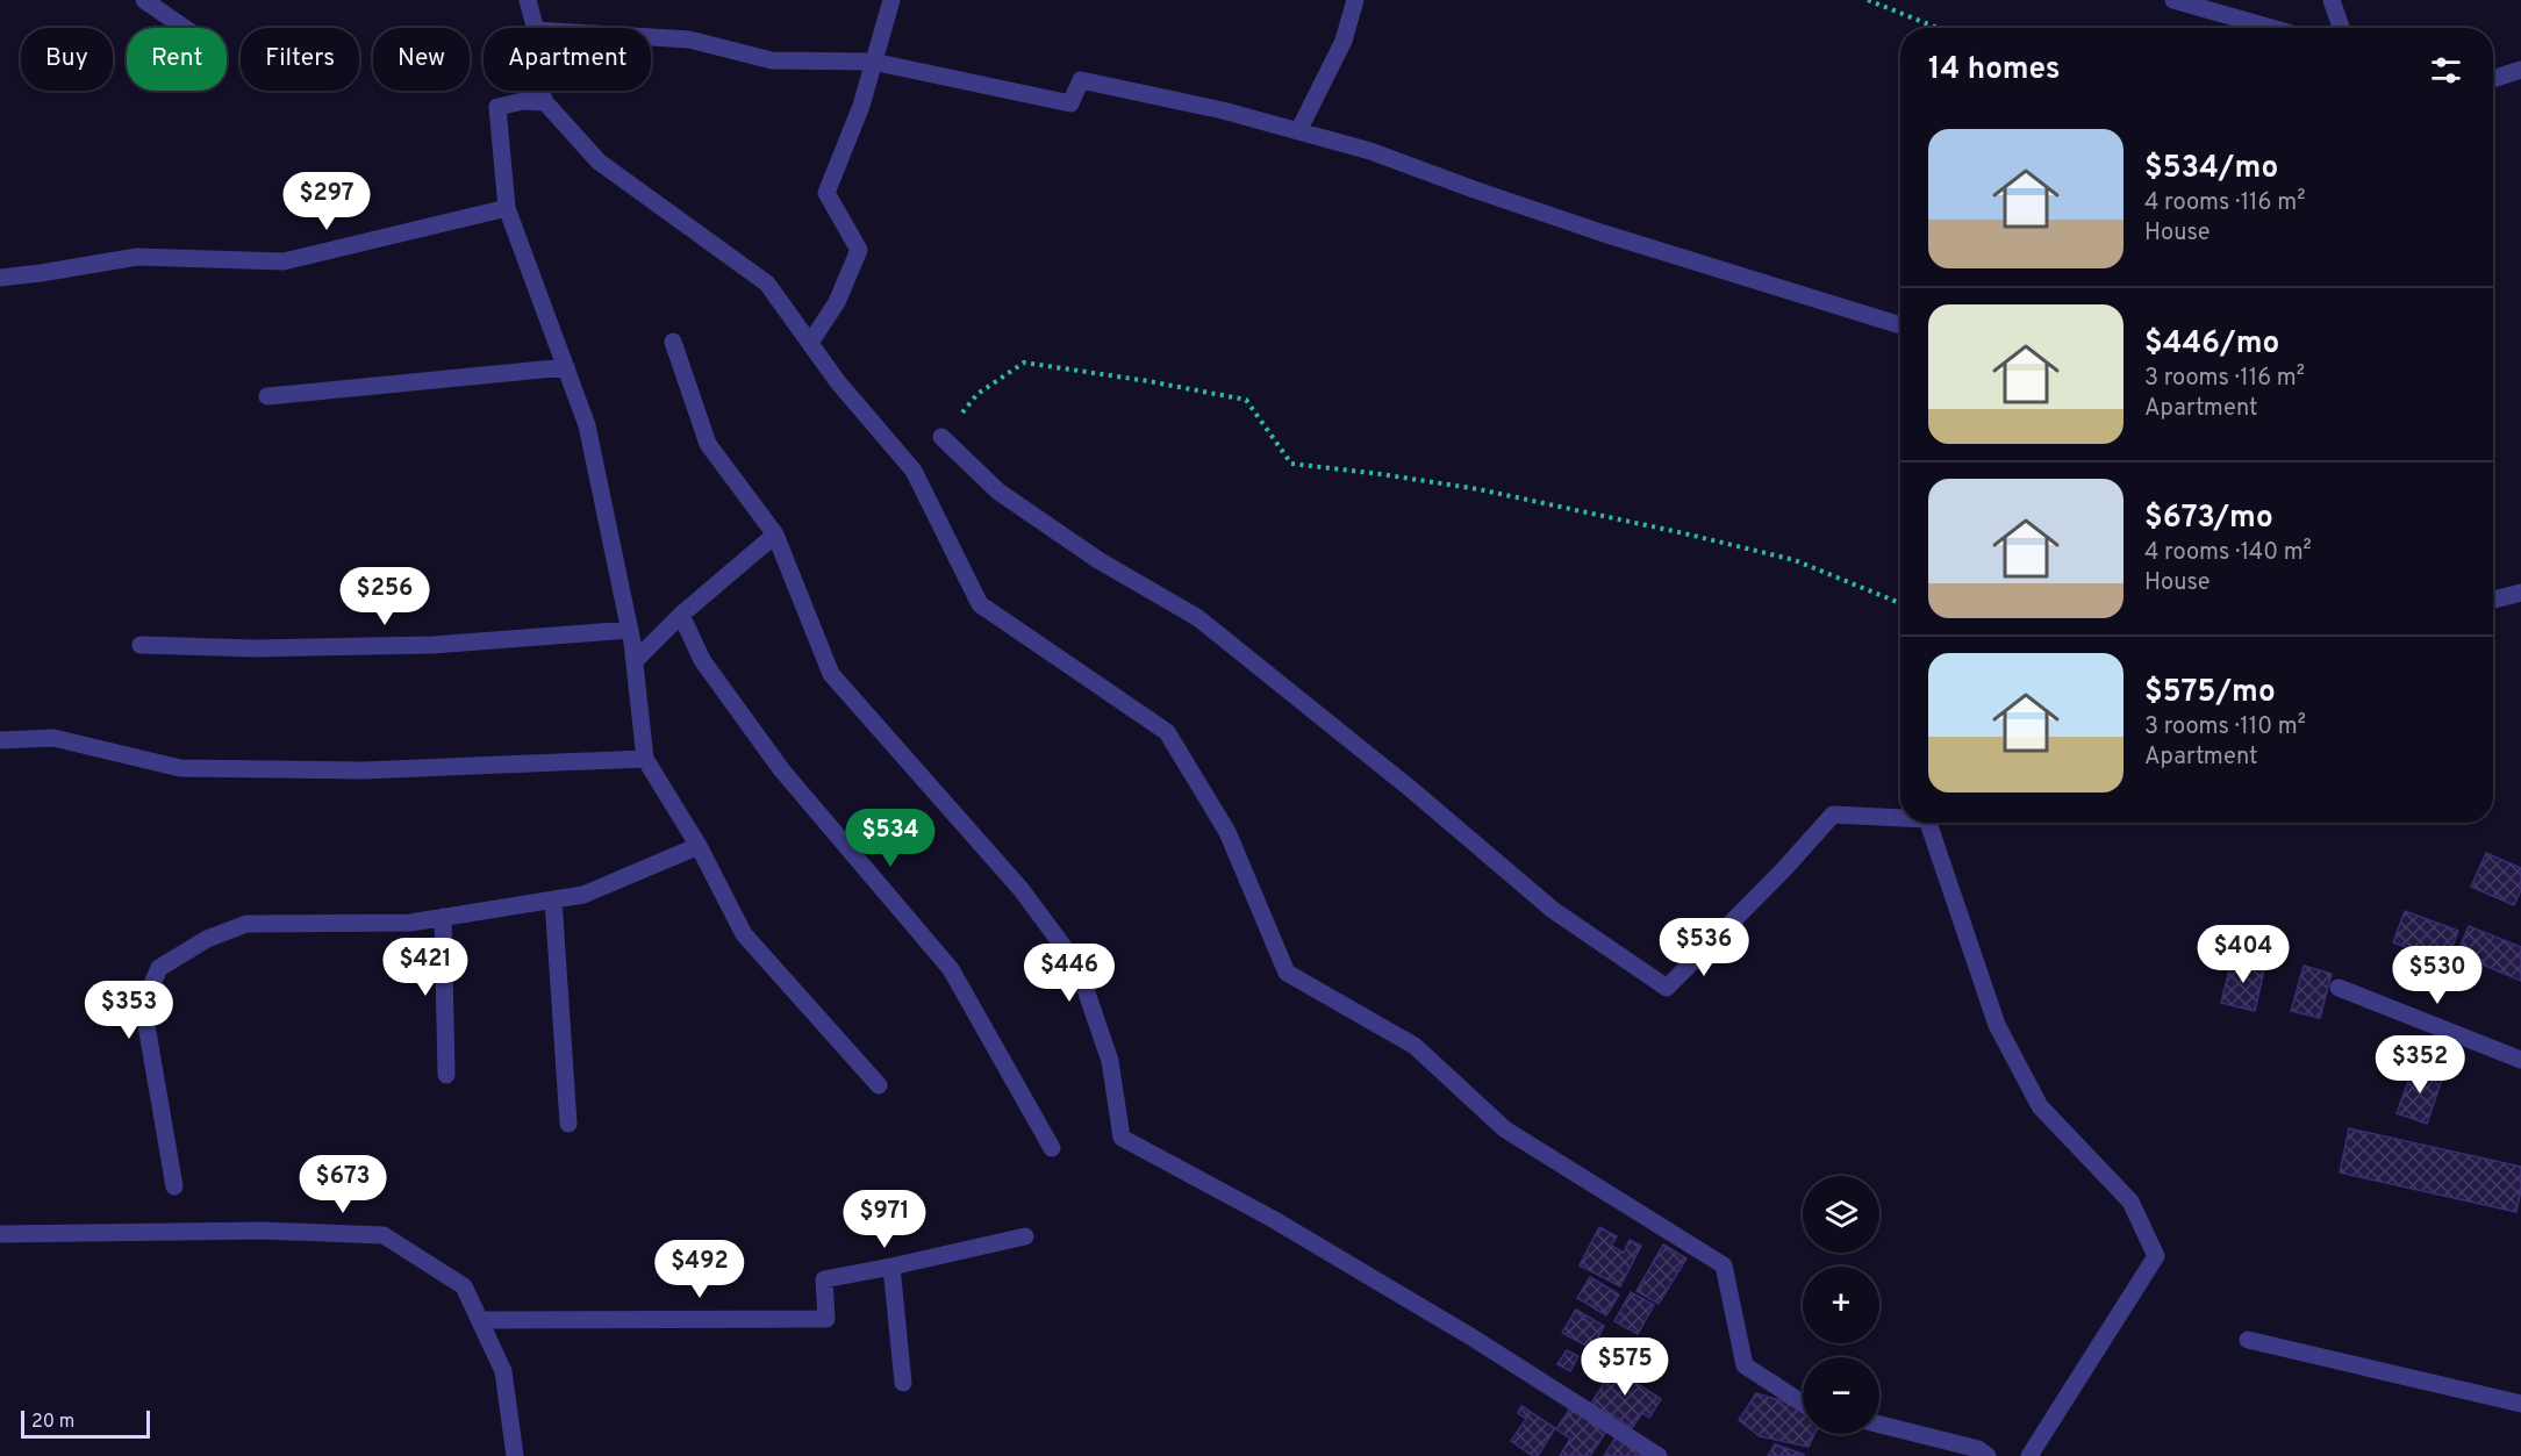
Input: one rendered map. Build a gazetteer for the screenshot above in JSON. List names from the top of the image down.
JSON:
{
  "scale_bar": "20 m",
  "page": {
    "chip": [
      "Buy",
      "Rent",
      "Filters",
      "New",
      "Apartment"
    ],
    "heading": "14 homes",
    "list": [
      {
        "name": "$534/mo",
        "note": "4 rooms · 116 m² · House"
      },
      {
        "name": "$446/mo",
        "note": "3 rooms · 116 m² · Apartment"
      },
      {
        "name": "$673/mo",
        "note": "4 rooms · 140 m² · House"
      },
      {
        "name": "$575/mo",
        "note": "3 rooms · 110 m² · Apartment"
      }
    ],
    "price": [
      "$297",
      "$256",
      "$534",
      "$536",
      "$404",
      "$421",
      "$446",
      "$530",
      "$353",
      "$352",
      "$673",
      "$971",
      "$492",
      "$575"
    ],
    "map_buttons": ["+", "−"],
    "scale": "20 m"
  }
}
